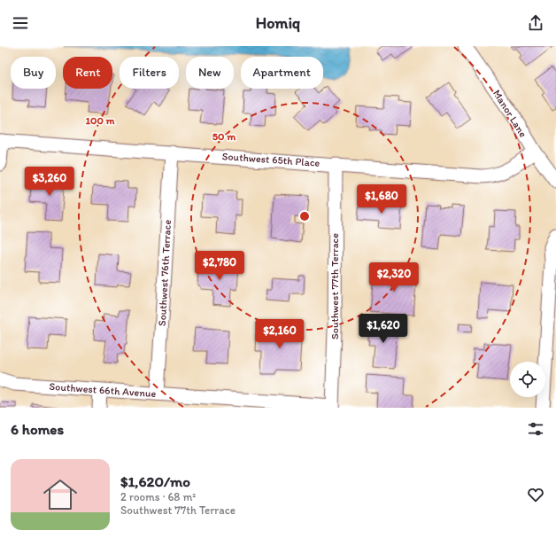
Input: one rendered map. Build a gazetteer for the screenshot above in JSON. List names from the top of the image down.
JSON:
{
  "streets": {
    "street": [
      "Manor Lane",
      "Southwest 65th Place",
      "Southwest 76th Terrace",
      "Southwest 77th Terrace",
      "Southwest 66th Avenue"
    ]
  },
  "crossings": [
    ["Manor Lane", "Southwest 65th Place"],
    ["Southwest 65th Place", "Southwest 76th Terrace"],
    ["Southwest 65th Place", "Southwest 77th Terrace"],
    ["Southwest 76th Terrace", "Southwest 66th Avenue"],
    ["Southwest 77th Terrace", "Southwest 66th Avenue"]
  ],
  "page": {
    "header": "Homiq",
    "chip": [
      "Buy",
      "Rent",
      "Filters",
      "New",
      "Apartment"
    ],
    "price": [
      "$3,260",
      "$1,680",
      "$2,780",
      "$2,320",
      "$1,620",
      "$2,160"
    ],
    "heading": "6 homes",
    "list": [
      {
        "name": "$1,620/mo",
        "note": "2 rooms · 68 m² · Southwest 77th Terrace"
      }
    ]
  },
  "rings": ["100 m", "50 m"]
}
